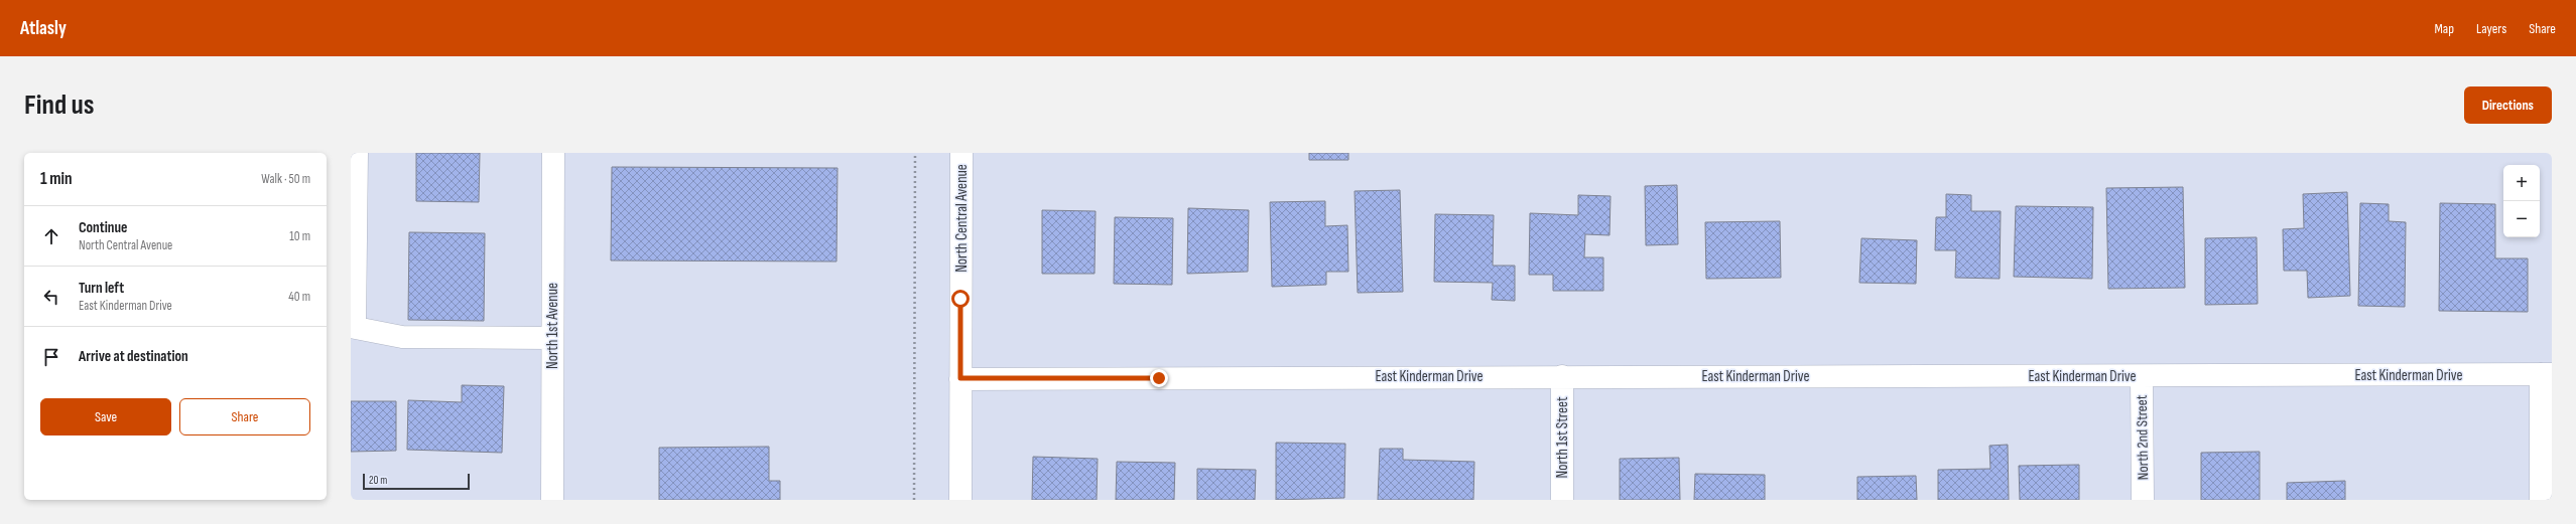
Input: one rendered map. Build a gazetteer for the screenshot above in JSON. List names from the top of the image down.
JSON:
{
  "streets": {
    "street": [
      "North Central Avenue",
      "North 1st Avenue",
      "East Kinderman Drive",
      "North 1st Street",
      "North 2nd Street"
    ]
  },
  "crossings": [
    ["North Central Avenue", "East Kinderman Drive"],
    ["East Kinderman Drive", "North 1st Street"],
    ["East Kinderman Drive", "North 2nd Street"]
  ],
  "scale_bar": "20 m",
  "page": {
    "header": "Atlasly",
    "nav": ["Map", "Layers", "Share"],
    "buttons": [
      "Directions",
      ["Save", "Share"]
    ],
    "title": "Find us",
    "heading": ["1 min", "Walk · 50 m"],
    "map_buttons": ["+", "−"],
    "list": [
      ["Continue", "North Central Avenue", "10 m"],
      ["Turn left", "East Kinderman Drive", "40 m"],
      "Arrive at destination"
    ],
    "scale": "20 m"
  }
}
